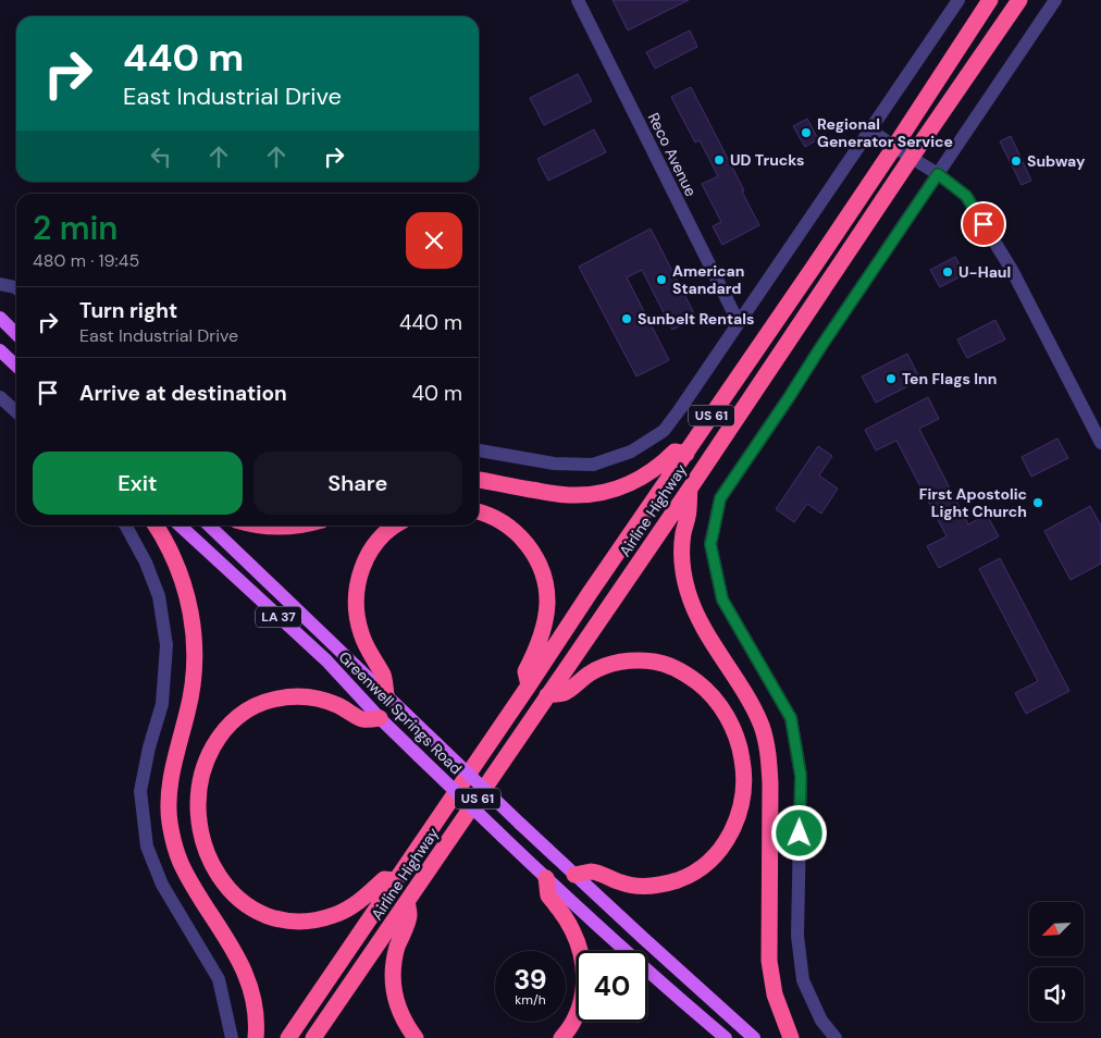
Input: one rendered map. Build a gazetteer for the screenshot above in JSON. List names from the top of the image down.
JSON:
{
  "streets": {
    "highway": ["US 61", "Airline Highway"],
    "main road": ["LA 37", "Greenwell Springs Road"],
    "street": ["Reco Avenue"]
  },
  "places": [
    "Regional Generator Service",
    "UD Trucks",
    "Subway",
    "U-Haul",
    "American Standard",
    "Sunbelt Rentals",
    "Ten Flags Inn",
    "First Apostolic Light Church"
  ],
  "north": "bottom left",
  "page": {
    "turn": ["440 m", "East Industrial Drive"],
    "heading": ["2 min", "480 m · 19:45"],
    "list": [
      {
        "name": "Turn right",
        "note": "East Industrial Drive",
        "value": "440 m"
      },
      {
        "name": "Arrive at destination",
        "value": "40 m"
      }
    ],
    "buttons": ["Exit", "Share"],
    "speed": "39 km/h",
    "limit": "40"
  }
}
